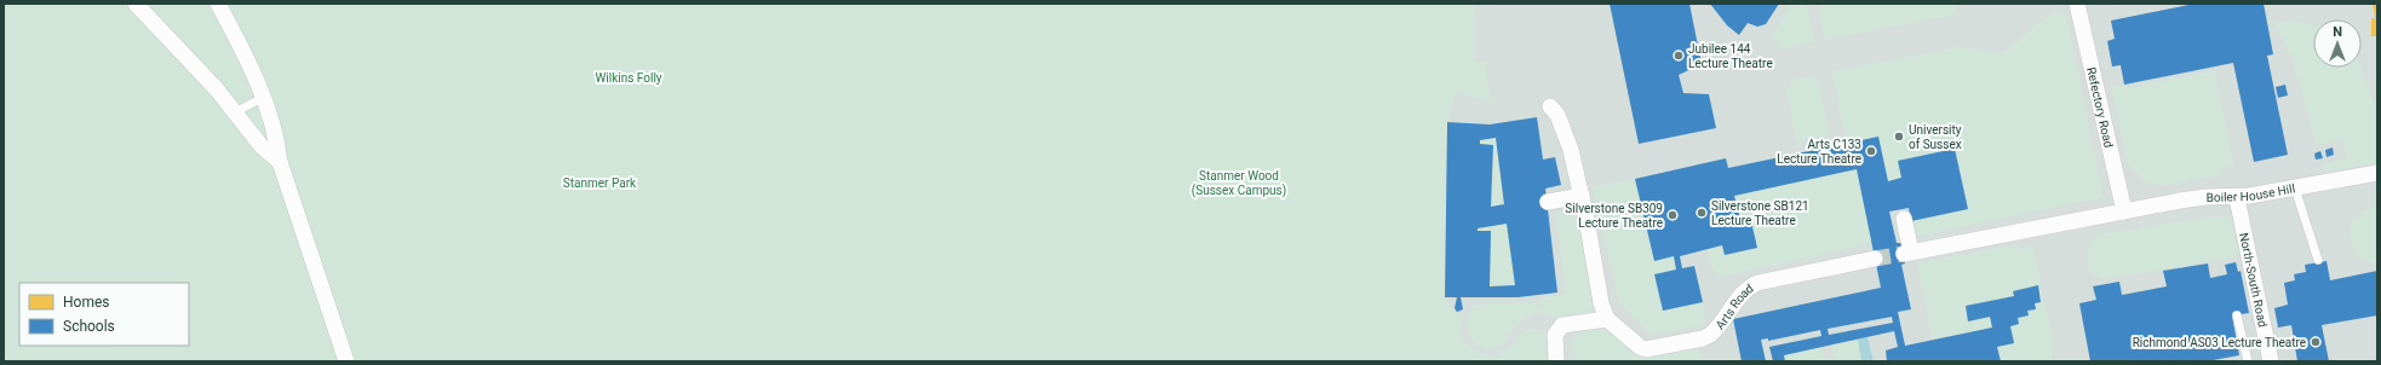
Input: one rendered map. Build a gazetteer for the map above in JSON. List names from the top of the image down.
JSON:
{
  "streets": {
    "street": [
      "Refectory Road",
      "Boiler House Hill",
      "North-South Road",
      "Arts Road"
    ]
  },
  "crossings": [
    ["Refectory Road", "Boiler House Hill"],
    ["Boiler House Hill", "North-South Road"]
  ],
  "parks": ["Wilkins Folly", "Stanmer Wood (Sussex Campus)", "Stanmer Park"],
  "places": [
    "Jubilee 144 Lecture Theatre",
    "University of Sussex",
    "Arts C133 Lecture Theatre",
    "Silverstone SB121 Lecture Theatre",
    "Silverstone SB309 Lecture Theatre",
    "Richmond AS03 Lecture Theatre"
  ],
  "legend": ["Homes", "Schools"],
  "north": "top"
}
